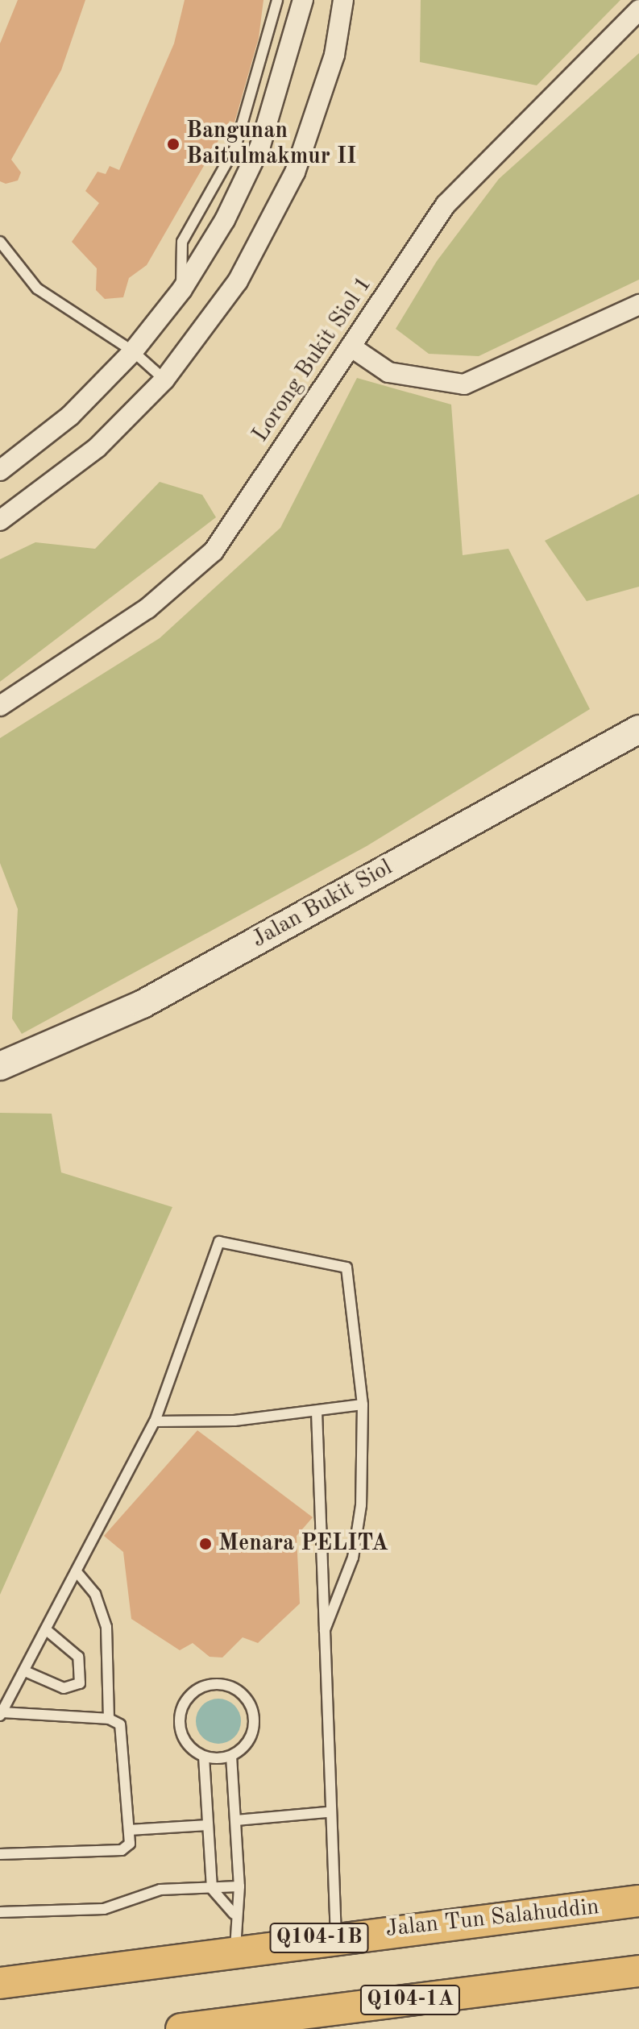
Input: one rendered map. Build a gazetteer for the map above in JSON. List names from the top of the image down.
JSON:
{
  "streets": {
    "main road": ["Jalan Tun Salahuddin", "Q104-1B", "Q104-1A"],
    "street": ["Lorong Bukit Siol 1", "Jalan Bukit Siol"]
  },
  "places": ["Bangunan Baitulmakmur II", "Menara PELITA"]
}
